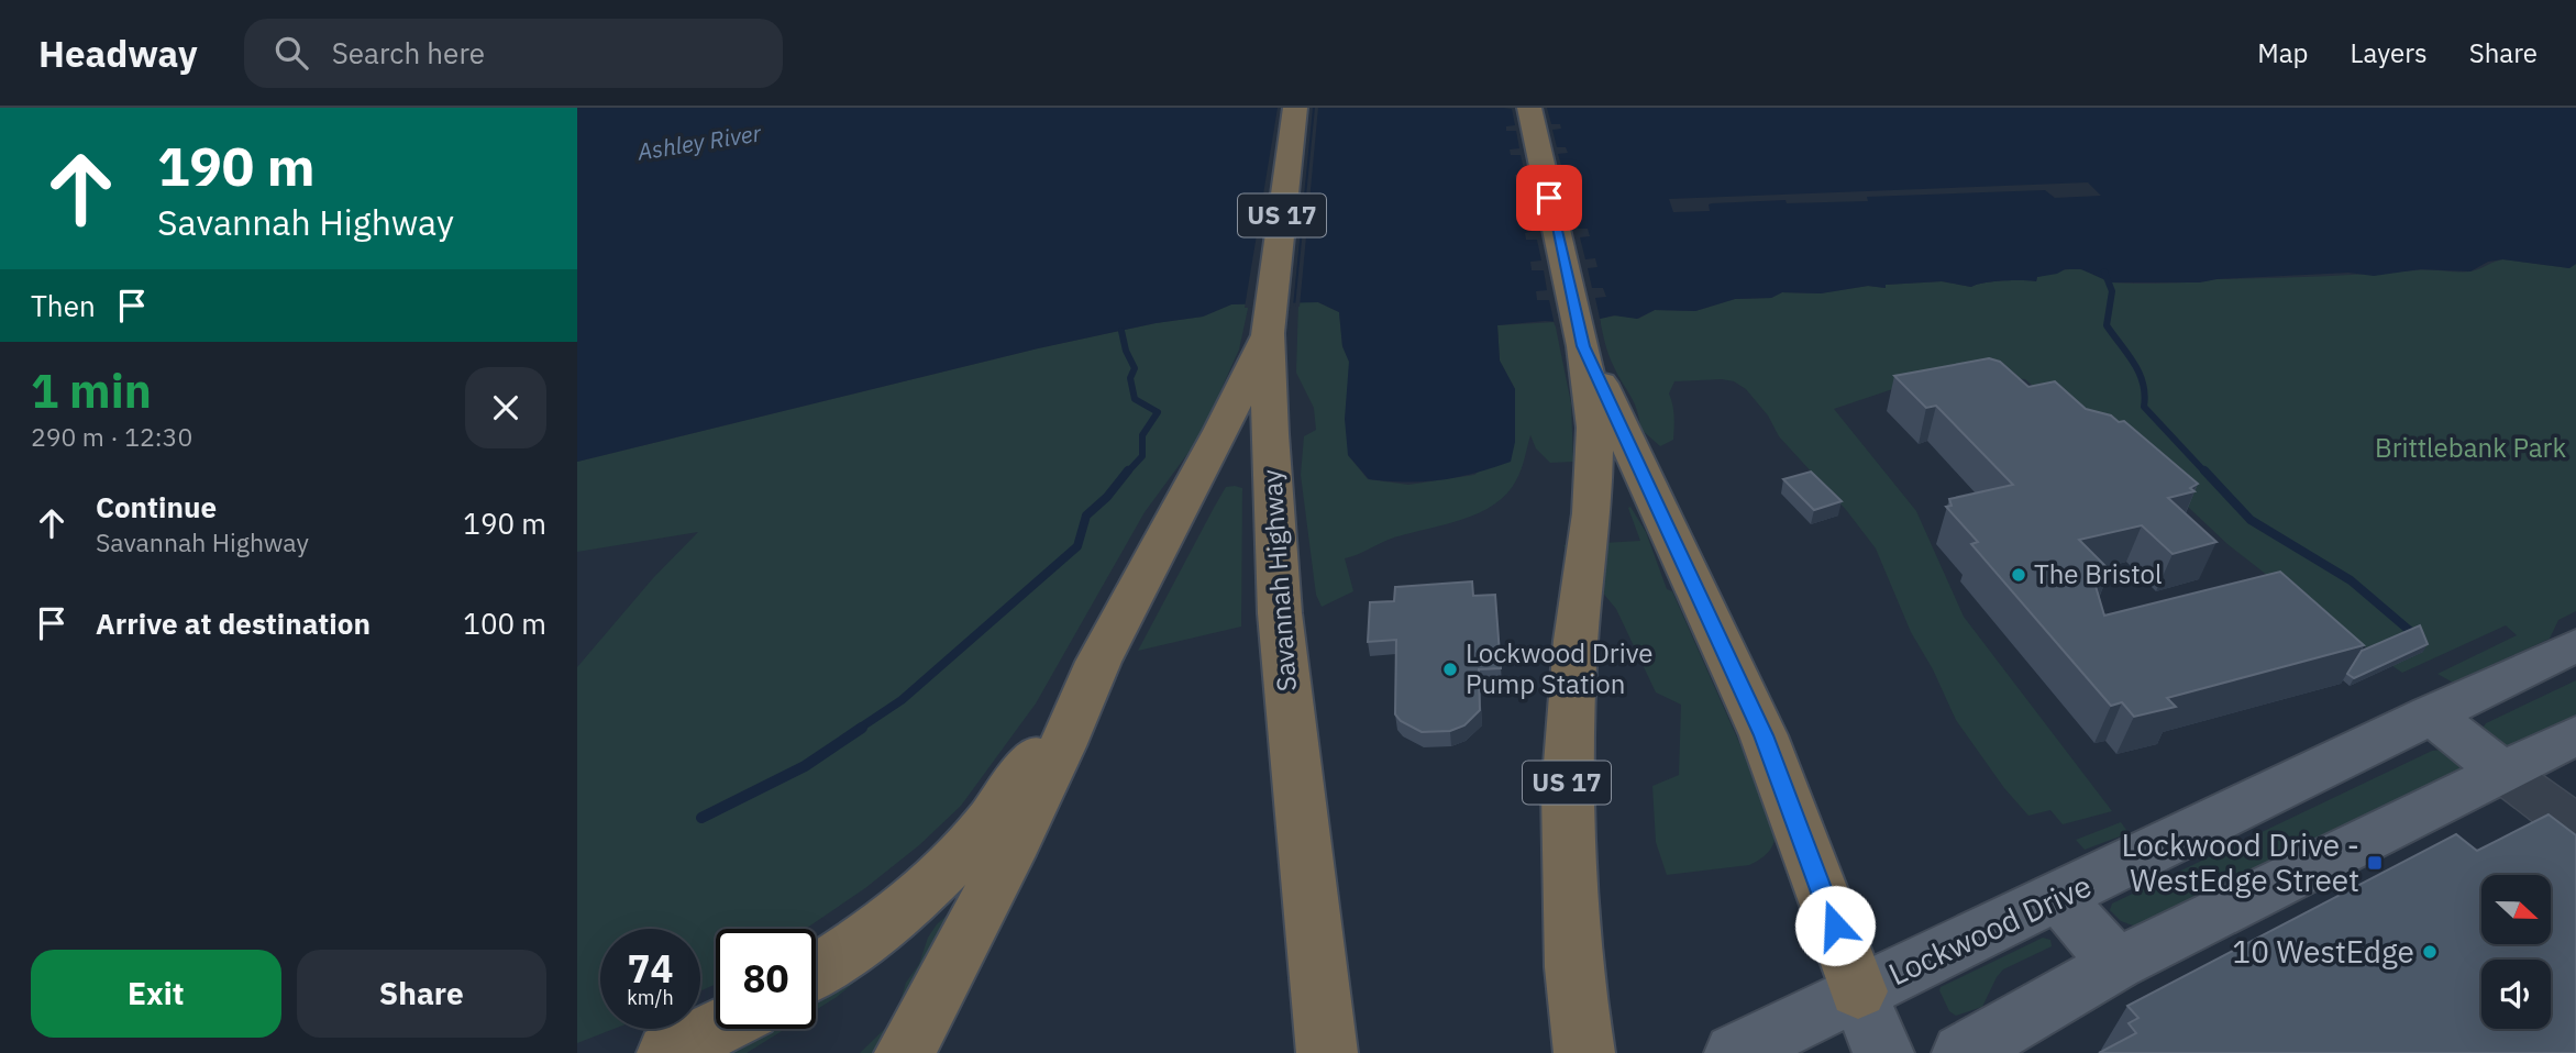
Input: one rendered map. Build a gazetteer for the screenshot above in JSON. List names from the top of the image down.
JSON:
{
  "streets": {
    "highway": ["US 17", "Savannah Highway"],
    "main road": ["Lockwood Drive"]
  },
  "water": ["Ashley River"],
  "parks": ["Brittlebank Park"],
  "places": {
    "other": ["The Bristol", "Lockwood Drive Pump Station", "10 WestEdge"],
    "transit": ["Lockwood Drive - WestEdge Street"]
  },
  "north": "right",
  "page": {
    "header": "Headway",
    "search": "Search here",
    "nav": ["Map", "Layers", "Share"],
    "turn": ["190 m", "Savannah Highway"],
    "then": "Then",
    "heading": ["1 min", "290 m · 12:30"],
    "list": [
      {
        "name": "Continue",
        "note": "Savannah Highway",
        "value": "190 m"
      },
      {
        "name": "Arrive at destination",
        "value": "100 m"
      }
    ],
    "speed": "74 km/h",
    "limit": "80",
    "buttons": ["Exit", "Share"]
  }
}
